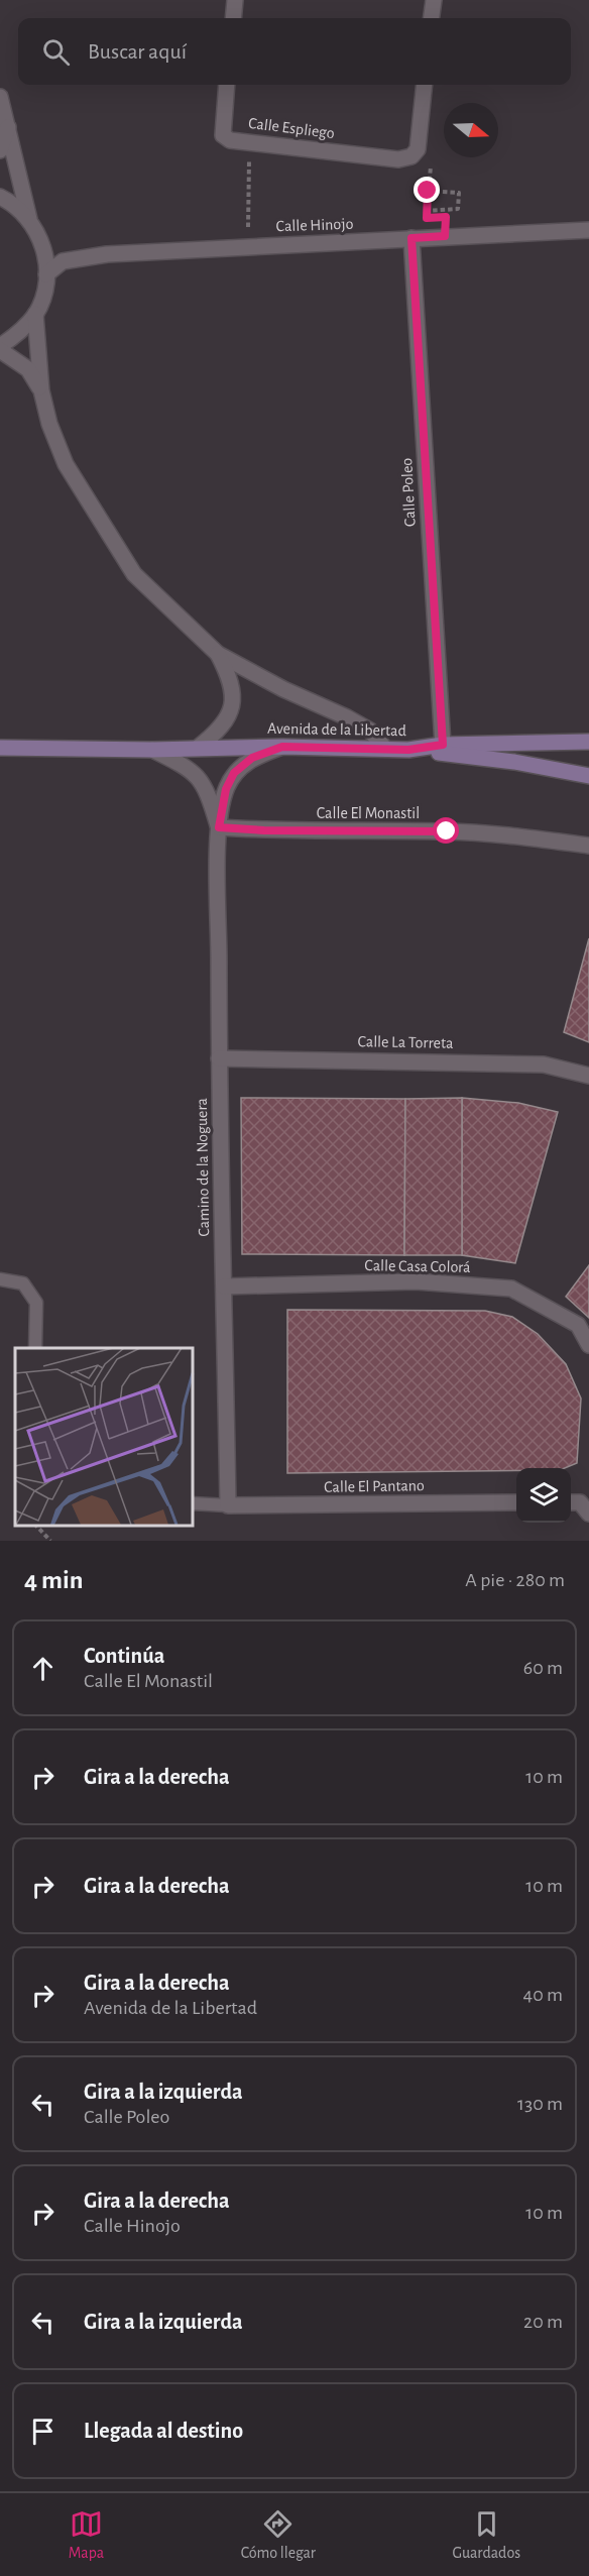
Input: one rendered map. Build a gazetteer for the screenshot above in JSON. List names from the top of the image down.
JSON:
{
  "streets": {
    "street": [
      "Calle Espliego",
      "Calle Hinojo",
      "Calle Poleo",
      "Avenida de la Libertad",
      "Calle El Monastil",
      "Calle La Torreta",
      "Camino de la Noguera",
      "Calle Casa Colorá",
      "Calle El Pantano"
    ]
  },
  "crossings": [
    ["Calle Hinojo", "Calle Poleo"],
    ["Calle Poleo", "Avenida de la Libertad"],
    ["Calle El Monastil", "Camino de la Noguera"],
    ["Calle La Torreta", "Camino de la Noguera"],
    ["Camino de la Noguera", "Calle Casa Colorá"],
    ["Camino de la Noguera", "Calle El Pantano"]
  ],
  "north": "right",
  "page": {
    "search": "Buscar aquí",
    "heading": ["4 min", "A pie · 280 m"],
    "list": [
      ["Continúa", "Calle El Monastil", "60 m"],
      ["Gira a la derecha", "10 m"],
      ["Gira a la derecha", "10 m"],
      ["Gira a la derecha", "Avenida de la Libertad", "40 m"],
      ["Gira a la izquierda", "Calle Poleo", "130 m"],
      ["Gira a la derecha", "Calle Hinojo", "10 m"],
      ["Gira a la izquierda", "20 m"],
      "Llegada al destino"
    ],
    "nav": ["Mapa", "Cómo llegar", "Guardados"]
  }
}
